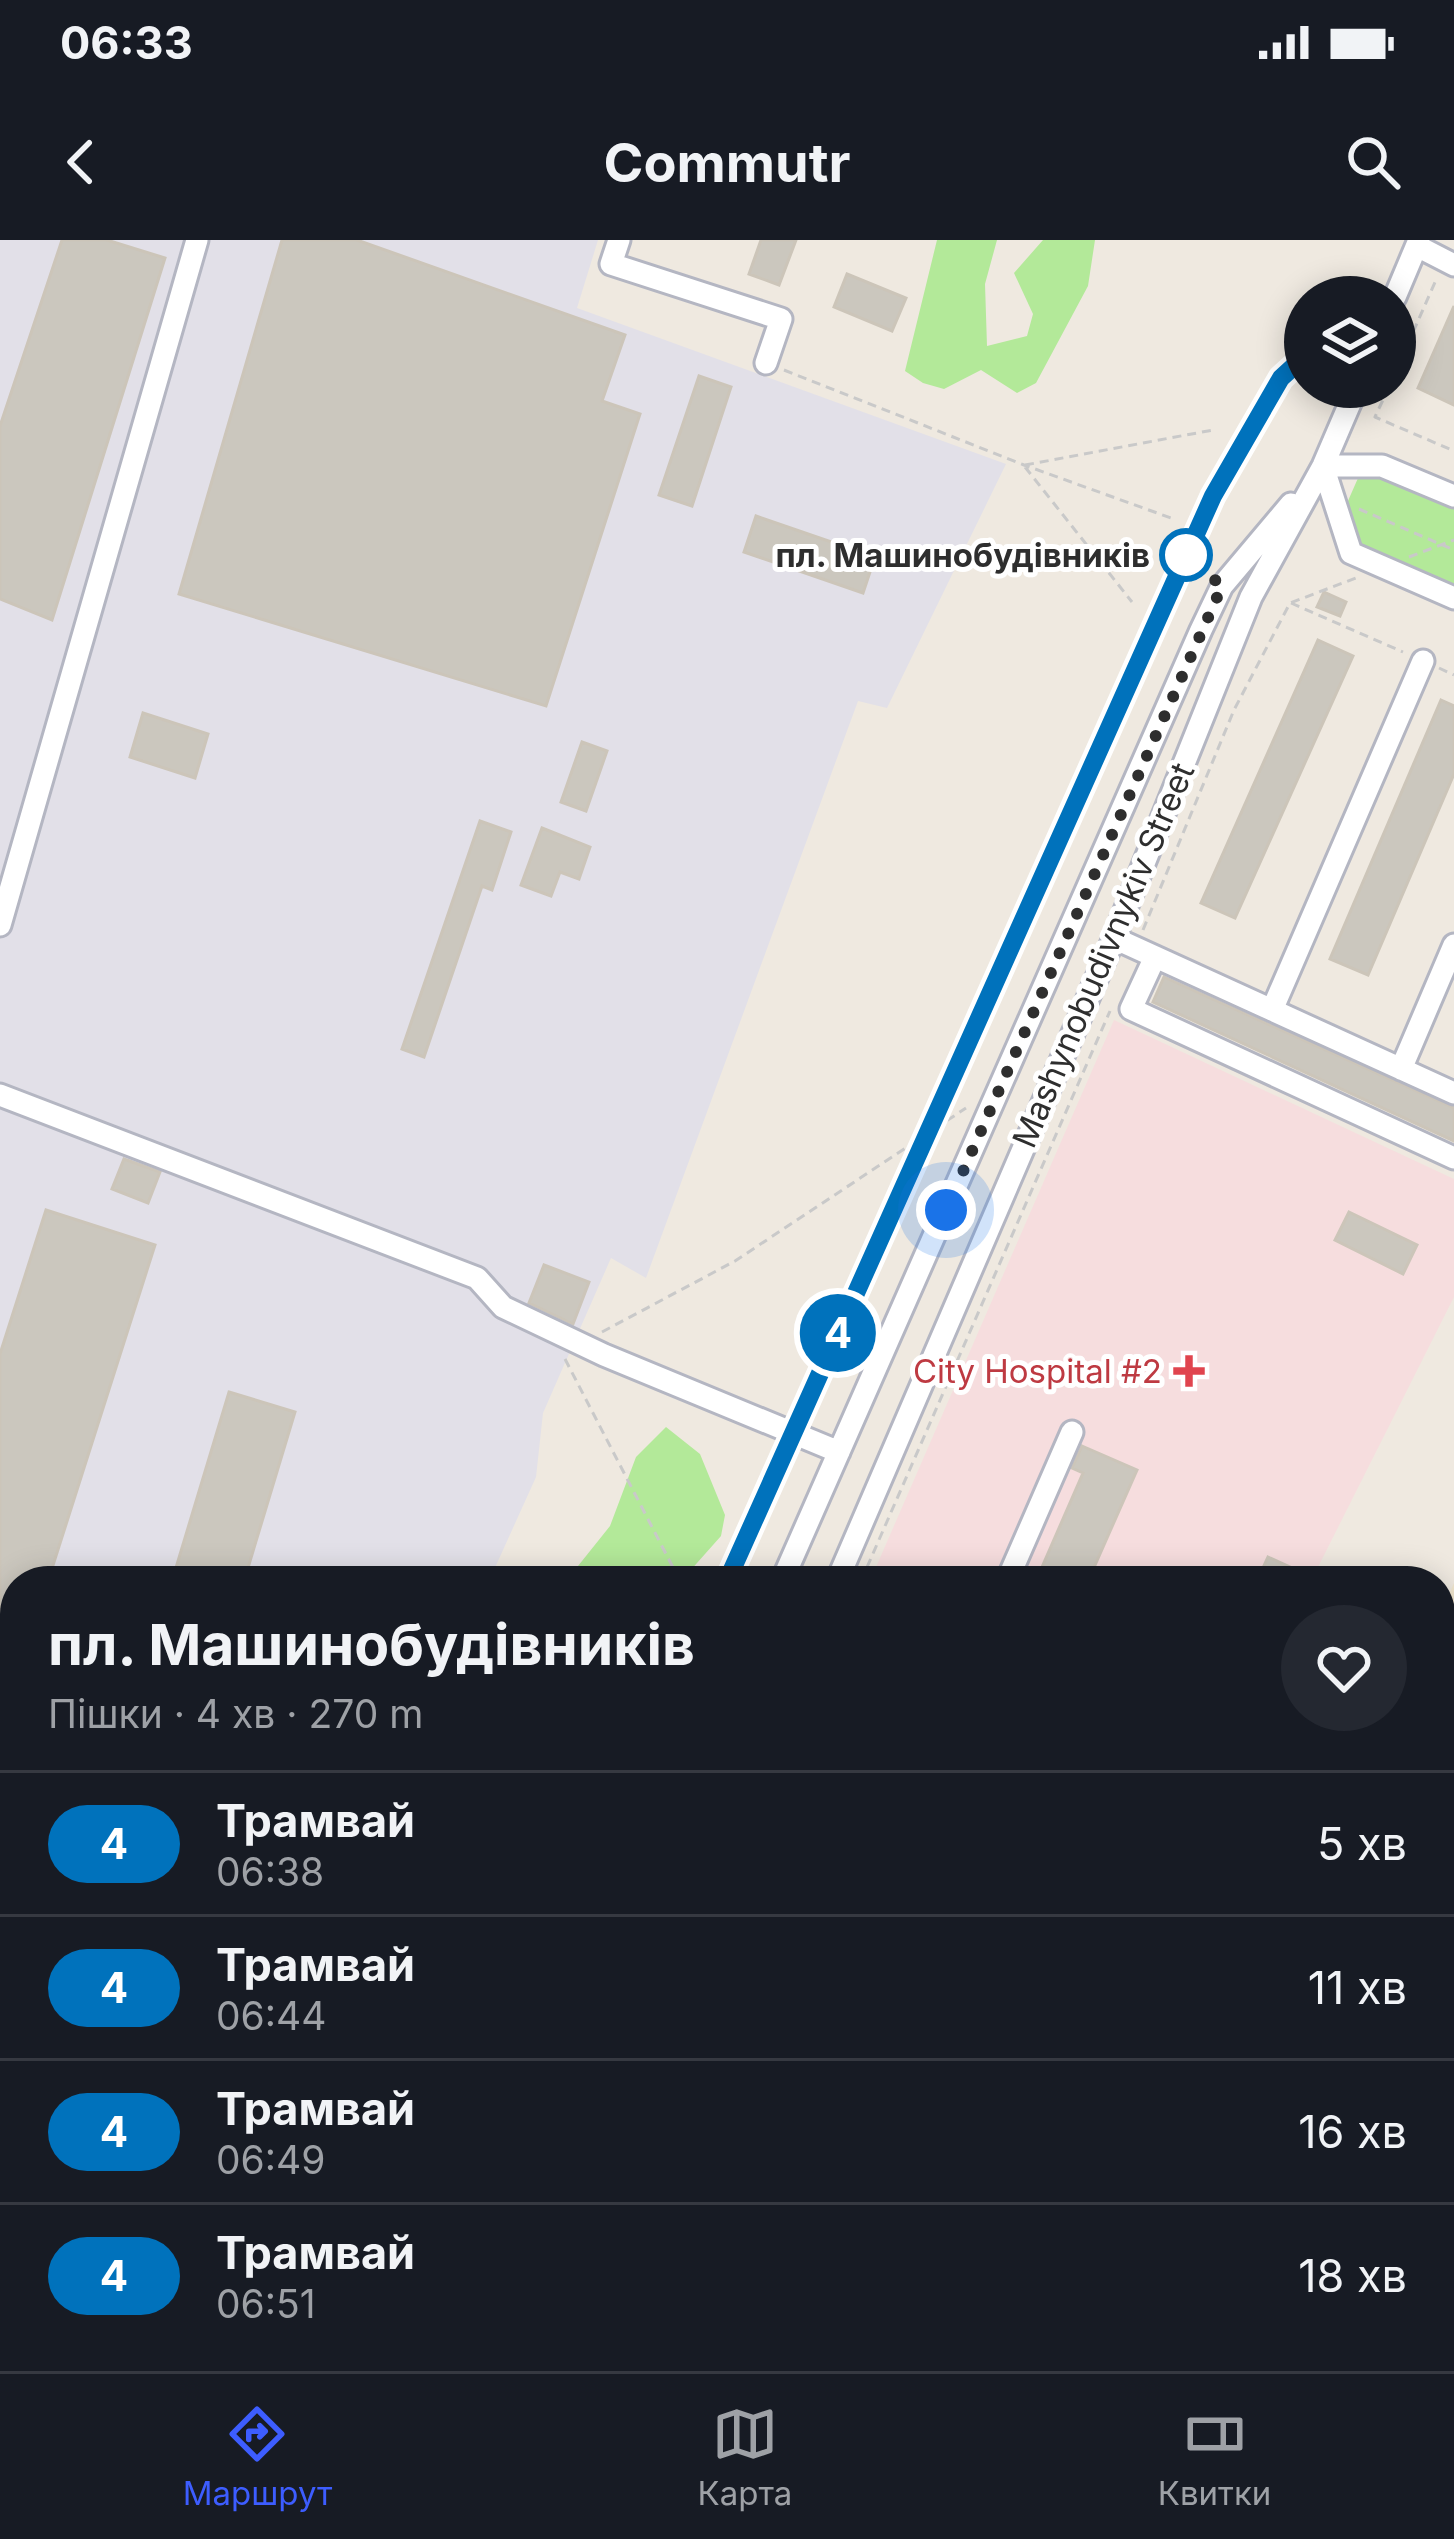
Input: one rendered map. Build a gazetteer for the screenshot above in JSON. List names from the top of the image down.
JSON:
{
  "streets": {
    "street": ["Mashynobudivnykiv Street"]
  },
  "places": {
    "other": ["пл. Машинобудівників"],
    "health": ["City Hospital #2"]
  },
  "lines": ["tram line 4"],
  "page": {
    "status": "06:33",
    "header": "Commutr",
    "on_map": "4",
    "heading": ["пл. Машинобудівників", "Пішки · 4 хв · 270 m"],
    "list": [
      {
        "mark": "4",
        "name": "Трамвай",
        "note": "06:38",
        "value": "5 хв"
      },
      {
        "mark": "4",
        "name": "Трамвай",
        "note": "06:44",
        "value": "11 хв"
      },
      {
        "mark": "4",
        "name": "Трамвай",
        "note": "06:49",
        "value": "16 хв"
      },
      {
        "mark": "4",
        "name": "Трамвай",
        "note": "06:51",
        "value": "18 хв"
      }
    ],
    "tabs": ["Маршрут", "Карта", "Квитки"]
  }
}
